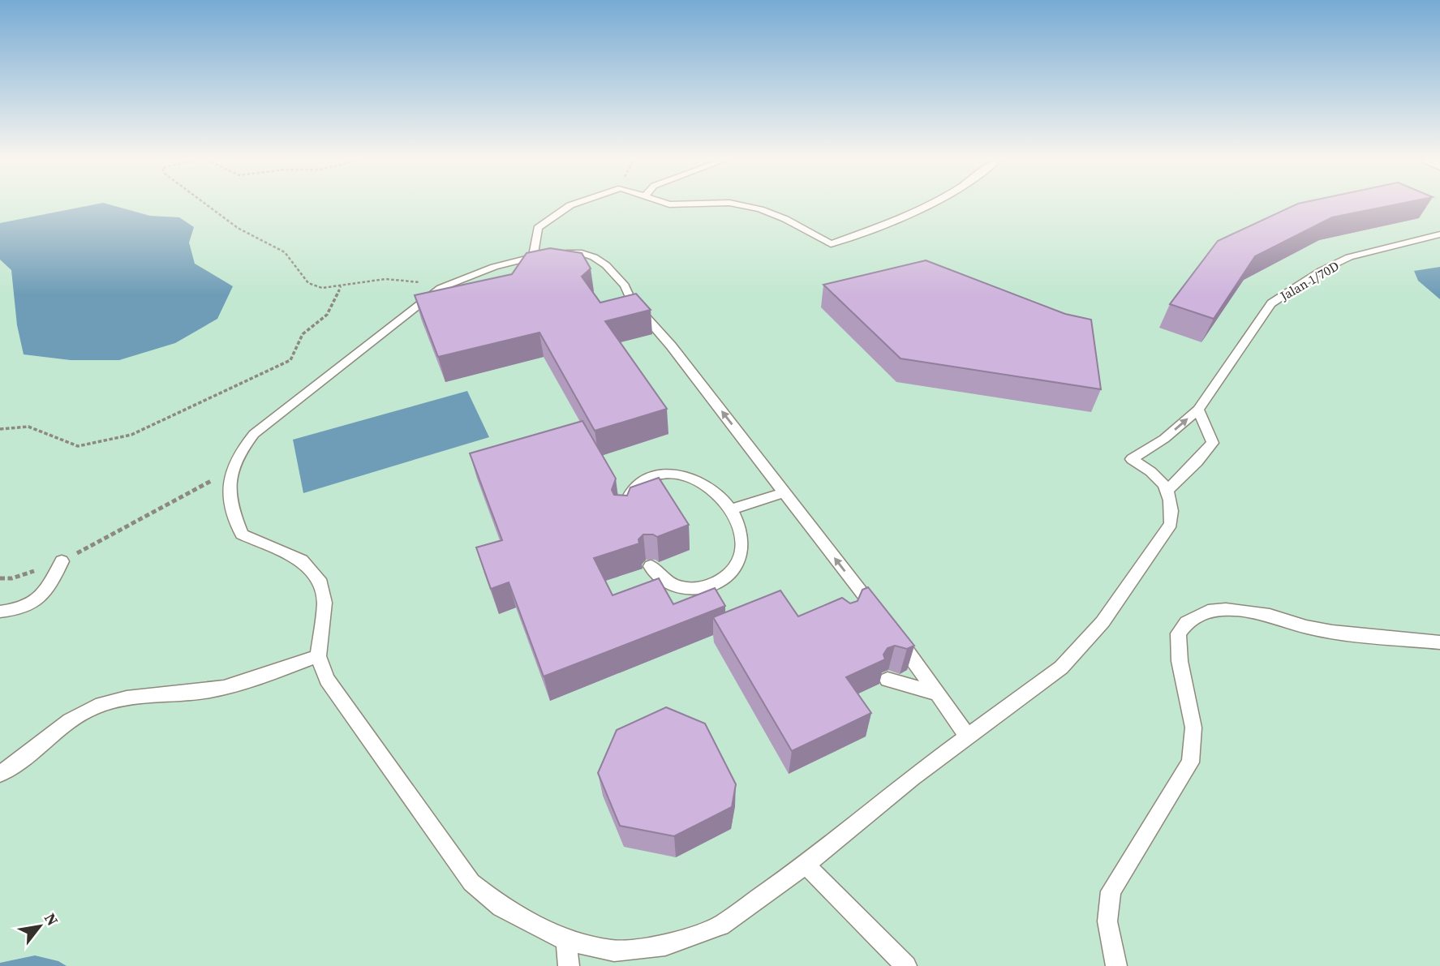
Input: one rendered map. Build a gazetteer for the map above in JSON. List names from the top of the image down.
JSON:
{
  "streets": {
    "lane": ["Jalan 1/70D"]
  },
  "north": "top right"
}
